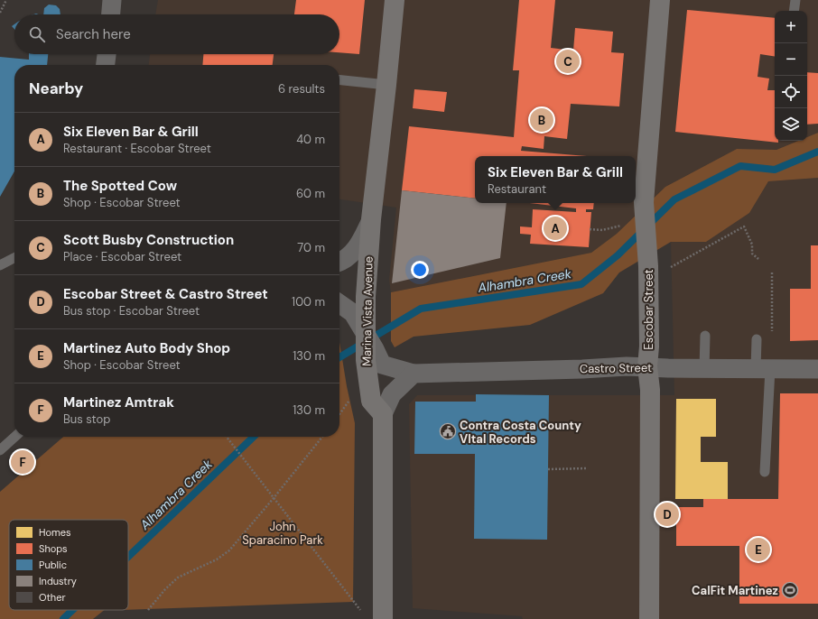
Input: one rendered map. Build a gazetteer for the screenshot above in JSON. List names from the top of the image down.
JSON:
{
  "streets": {
    "main road": ["Escobar Street", "Marina Vista Avenue"],
    "street": ["Castro Street"]
  },
  "crossings": [
    ["Escobar Street", "Castro Street"],
    ["Marina Vista Avenue", "Castro Street"]
  ],
  "water": ["Alhambra Creek"],
  "parks": ["John Sparacino Park"],
  "places": {
    "public building": ["Contra Costa County VItal Records"],
    "sports": ["CalFit Martinez"]
  },
  "legend": [
    "Homes",
    "Shops",
    "Public",
    "Industry",
    "Other"
  ],
  "page": {
    "map_buttons": ["+", "−"],
    "search": "Search here",
    "pins": [
      "C",
      "B",
      "A",
      "F",
      "D",
      "E"
    ],
    "heading": ["Nearby", "6 results"],
    "list": [
      {
        "mark": "A",
        "name": "Six Eleven Bar & Grill",
        "note": "Restaurant · Escobar Street",
        "value": "40 m"
      },
      {
        "mark": "B",
        "name": "The Spotted Cow",
        "note": "Shop · Escobar Street",
        "value": "60 m"
      },
      {
        "mark": "C",
        "name": "Scott Busby Construction",
        "note": "Place · Escobar Street",
        "value": "70 m"
      },
      {
        "mark": "D",
        "name": "Escobar Street & Castro Street",
        "note": "Bus stop · Escobar Street",
        "value": "100 m"
      },
      {
        "mark": "E",
        "name": "Martinez Auto Body Shop",
        "note": "Shop · Escobar Street",
        "value": "130 m"
      },
      {
        "mark": "F",
        "name": "Martinez Amtrak",
        "note": "Bus stop",
        "value": "130 m"
      }
    ],
    "popup": ["Six Eleven Bar & Grill", "Restaurant"]
  }
}
